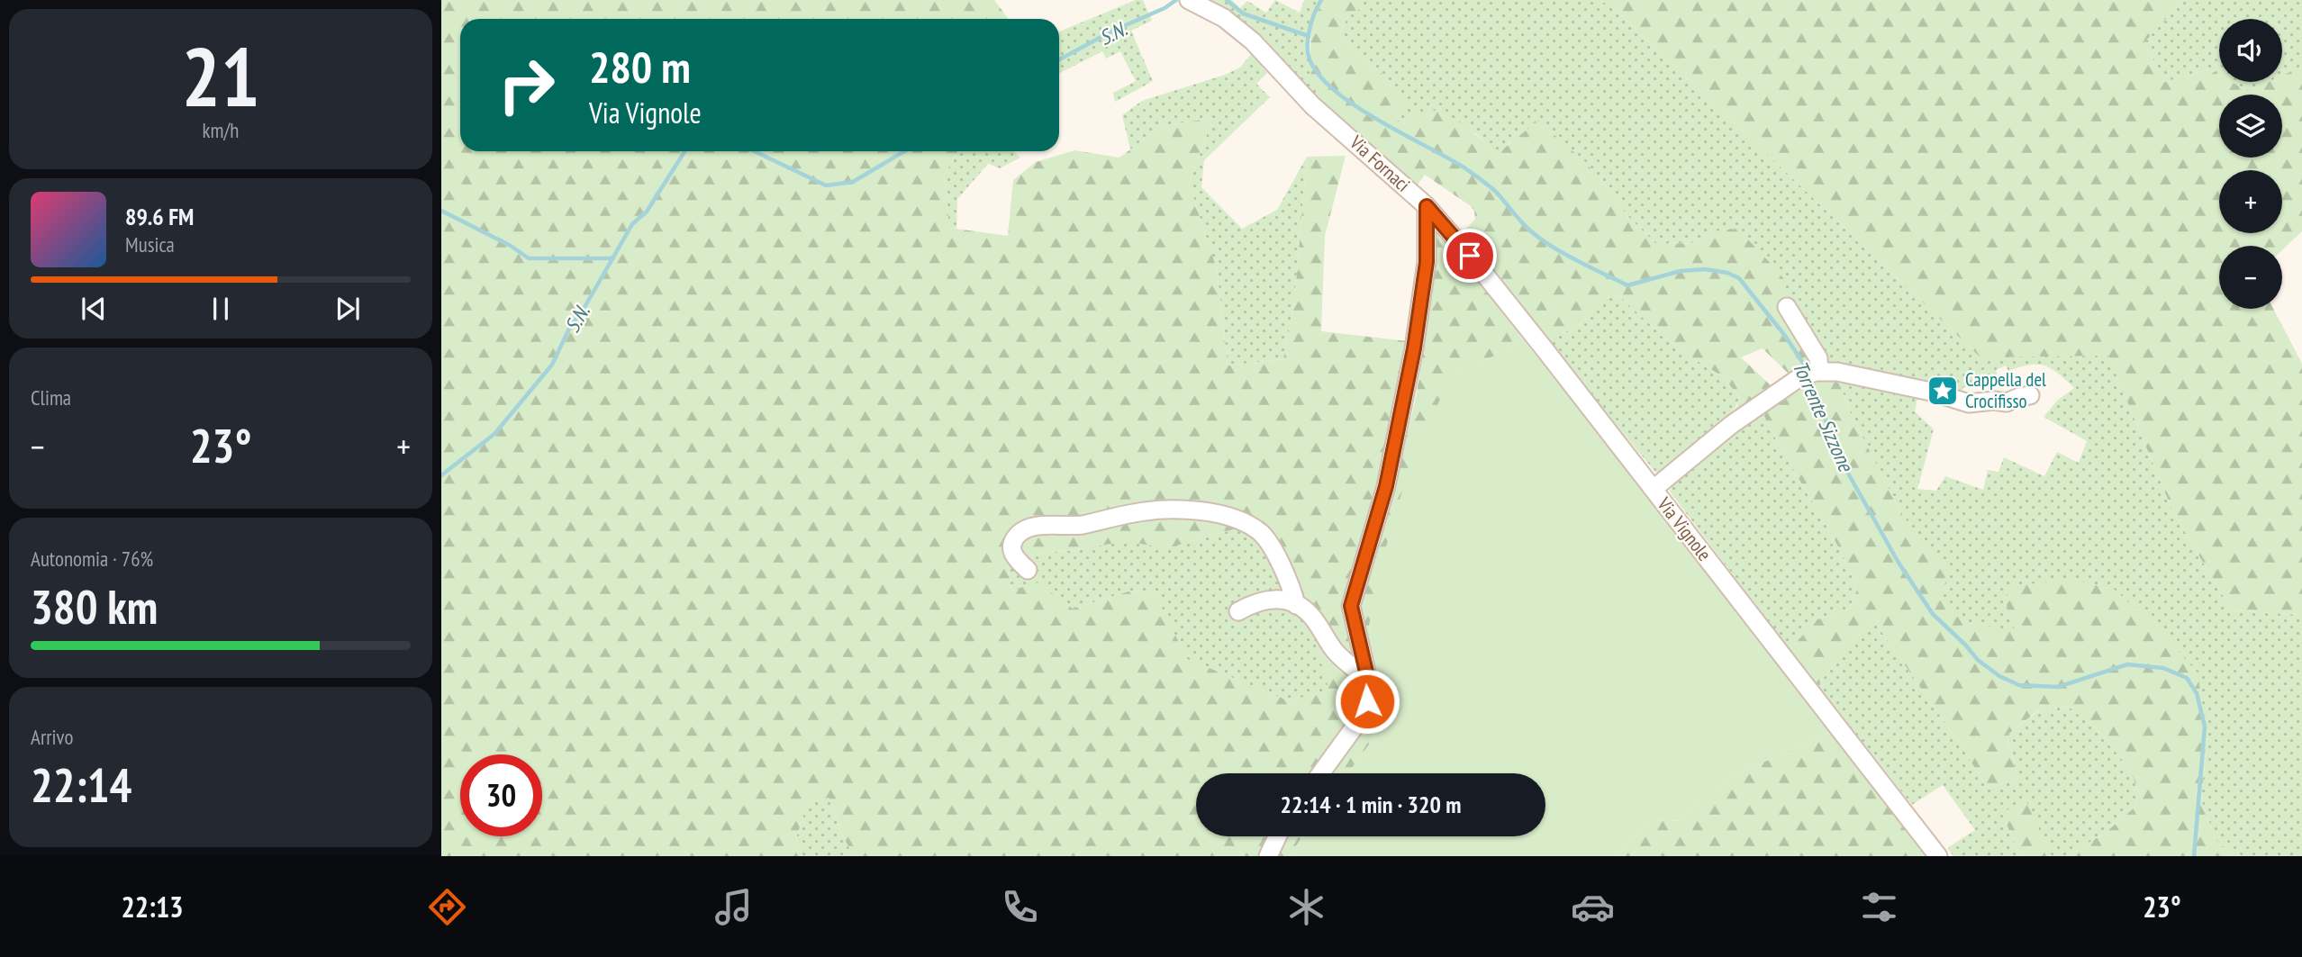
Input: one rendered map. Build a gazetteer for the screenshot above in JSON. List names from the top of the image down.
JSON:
{
  "streets": {
    "street": ["Via Fornaci", "Via Vignole"]
  },
  "crossings": [
    ["Via Fornaci", "Via Vignole"]
  ],
  "water": ["S.N.", "Torrente Sizzone"],
  "places": {
    "place": ["Cappella del Crocifisso"]
  },
  "page": {
    "tile": [
      ["21", "km/h"],
      "Clima",
      ["Autonomia · 76%", "380 km"],
      ["Arrivo", "22:14"]
    ],
    "map_buttons": ["+", "−"],
    "turn": ["280 m", "Via Vignole"],
    "song": ["89.6 FM", "Musica"],
    "heat": ["−", "23°", "+"],
    "limit": "30",
    "trip": "22:14 · 1 min · 320 m",
    "tabs": ["22:13", "23°"]
  }
}
